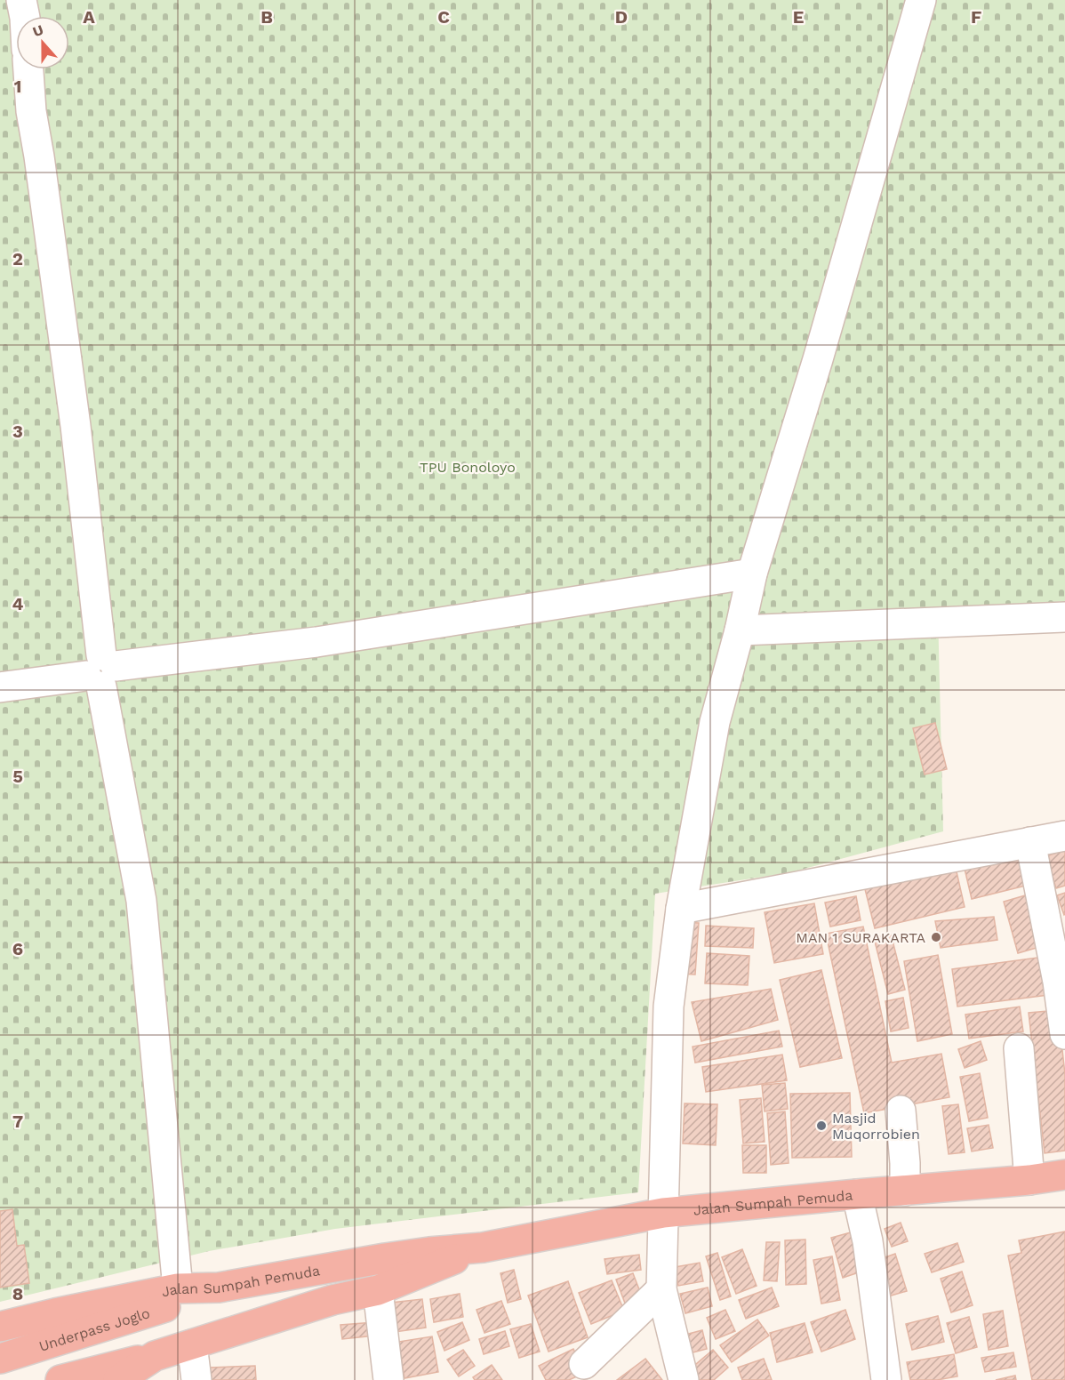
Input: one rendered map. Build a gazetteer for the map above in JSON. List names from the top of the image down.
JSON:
{
  "streets": {
    "highway": ["Jalan Sumpah Pemuda", "Underpass Joglo"]
  },
  "crossings": [
    ["Jalan Sumpah Pemuda", "Underpass Joglo"]
  ],
  "parks": ["TPU Bonoloyo"],
  "places": ["MAN 1 SURAKARTA", "Masjid Muqorrobien"],
  "north": "top",
  "grid": {
    "columns": [
      "A",
      "B",
      "C",
      "D",
      "E",
      "F"
    ],
    "rows": [
      "1",
      "2",
      "3",
      "4",
      "5",
      "6",
      "7",
      "8"
    ]
  }
}
